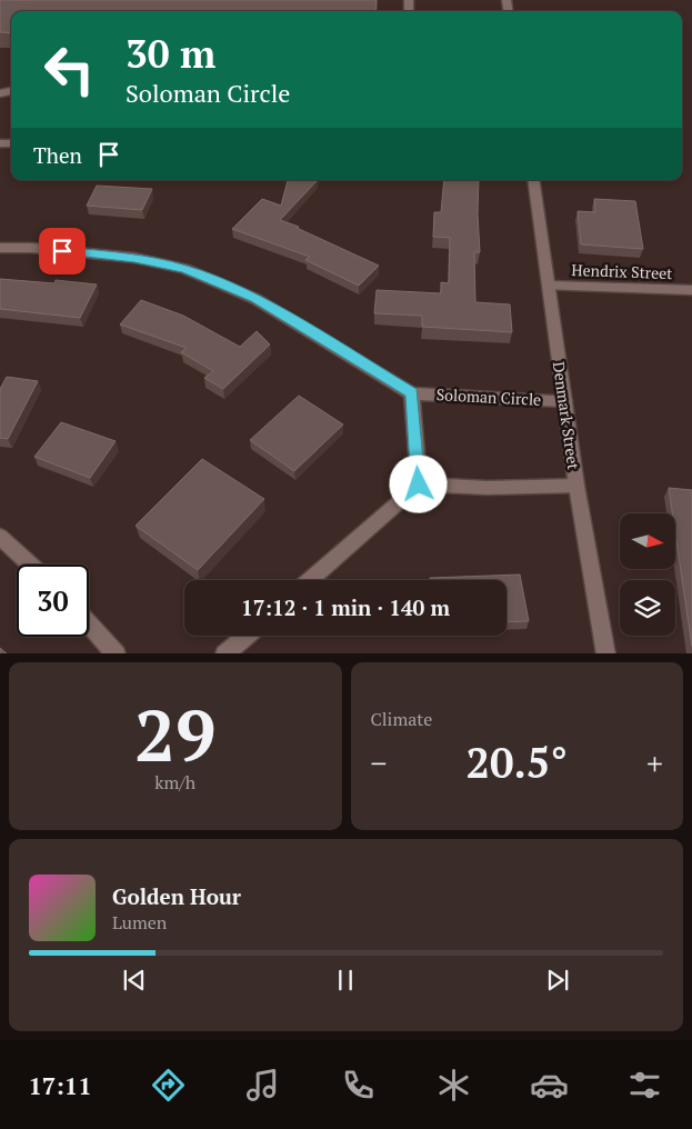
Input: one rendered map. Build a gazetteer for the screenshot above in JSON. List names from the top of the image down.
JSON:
{
  "streets": {
    "street": ["Hendrix Street", "Soloman Circle", "Denmark Street"]
  },
  "crossings": [
    ["Hendrix Street", "Denmark Street"],
    ["Soloman Circle", "Denmark Street"]
  ],
  "north": "right",
  "page": {
    "turn": ["30 m", "Soloman Circle"],
    "then": "Then",
    "limit": "30",
    "trip": "17:12 · 1 min · 140 m",
    "tile": [
      ["29", "km/h"],
      "Climate"
    ],
    "heat": ["−", "20.5°", "+"],
    "song": ["Golden Hour", "Lumen"],
    "tabs": "17:11"
  }
}
